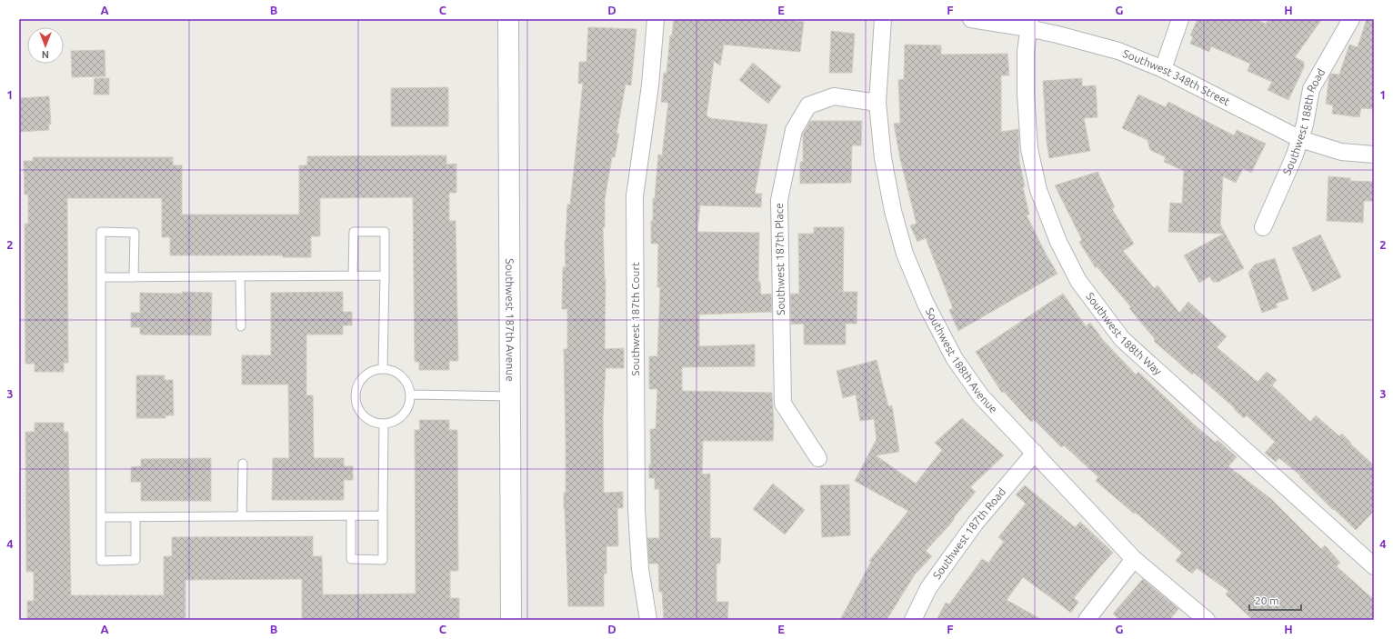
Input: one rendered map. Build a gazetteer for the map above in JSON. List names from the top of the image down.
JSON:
{
  "streets": {
    "street": [
      "Southwest 348th Street",
      "Southwest 188th Road",
      "Southwest 187th Place",
      "Southwest 187th Court",
      "Southwest 187th Avenue",
      "Southwest 188th Way",
      "Southwest 188th Avenue",
      "Southwest 187th Road"
    ]
  },
  "crossings": [
    ["Southwest 348th Street", "Southwest 188th Road"],
    ["Southwest 348th Street", "Southwest 188th Way"],
    ["Southwest 187th Place", "Southwest 188th Avenue"],
    ["Southwest 188th Avenue", "Southwest 187th Road"]
  ],
  "scale_bar": "20 m",
  "north": "bottom",
  "grid": {
    "columns": [
      "A",
      "B",
      "C",
      "D",
      "E",
      "F",
      "G",
      "H"
    ],
    "rows": [
      "1",
      "2",
      "3",
      "4"
    ]
  }
}
